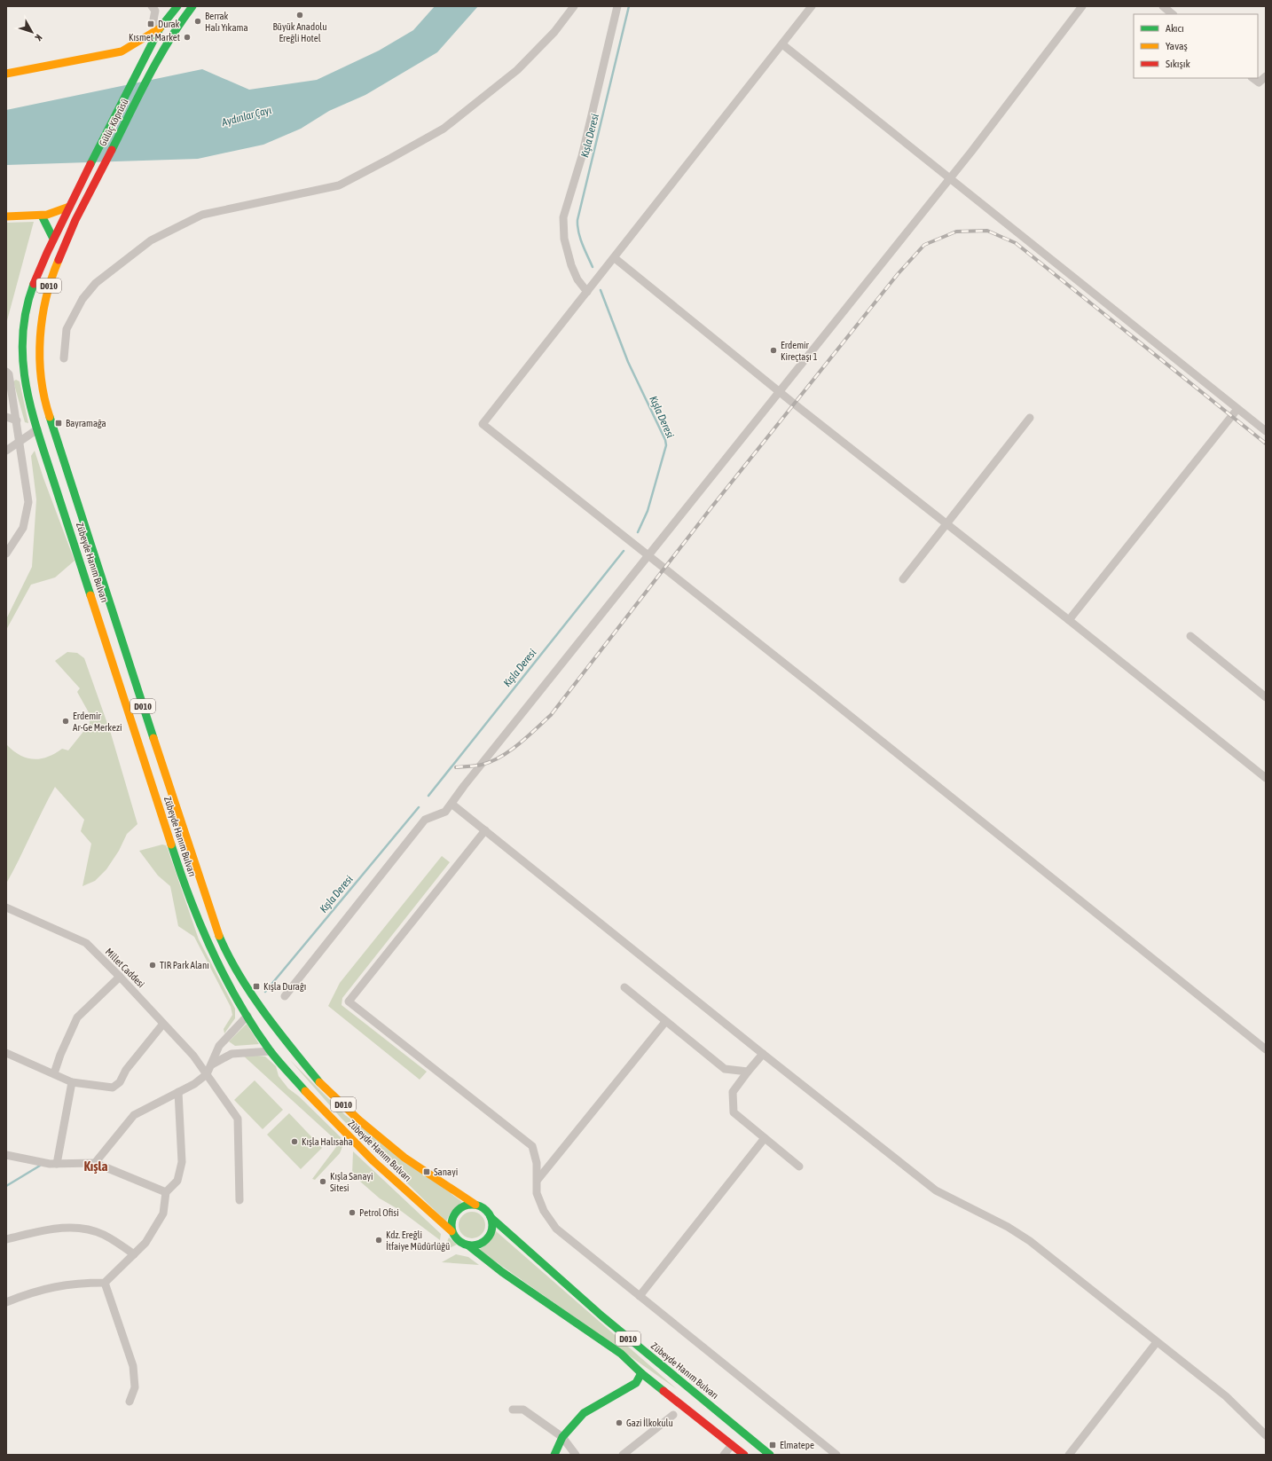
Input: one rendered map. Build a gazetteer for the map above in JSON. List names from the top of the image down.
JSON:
{
  "streets": {
    "main road": ["Gülüç Köprüsü", "D010", "Zübeyde Hanım Bulvarı"],
    "street": ["Millet Caddesi"]
  },
  "crossings": [
    ["Gülüç Köprüsü", "D010"],
    ["Gülüç Köprüsü", "Zübeyde Hanım Bulvarı"]
  ],
  "districts": ["Kışla"],
  "water": ["Aydınlar Çayı", "Kışla Deresi"],
  "places": {
    "other": [
      "Büyük Anadolu Ereğli Hotel",
      "Berrak Halı Yıkama",
      "Kısmet Market",
      "Erdemir Kireçtaşı 1",
      "Erdemir Ar-Ge Merkezi",
      "TIR Park Alanı",
      "Kışla Halısaha",
      "Kışla Sanayi Sitesi",
      "Petrol Ofisi",
      "Kdz. Ereğli İtfaiye Müdürlüğü",
      "Gazi İlkokulu"
    ],
    "transit": [
      "Durak",
      "Bayramağa",
      "Kışla Durağı",
      "Sanayi",
      "Elmatepe"
    ]
  },
  "legend": ["Akıcı", "Yavaş", "Sıkışık"],
  "north": "bottom right"
}
